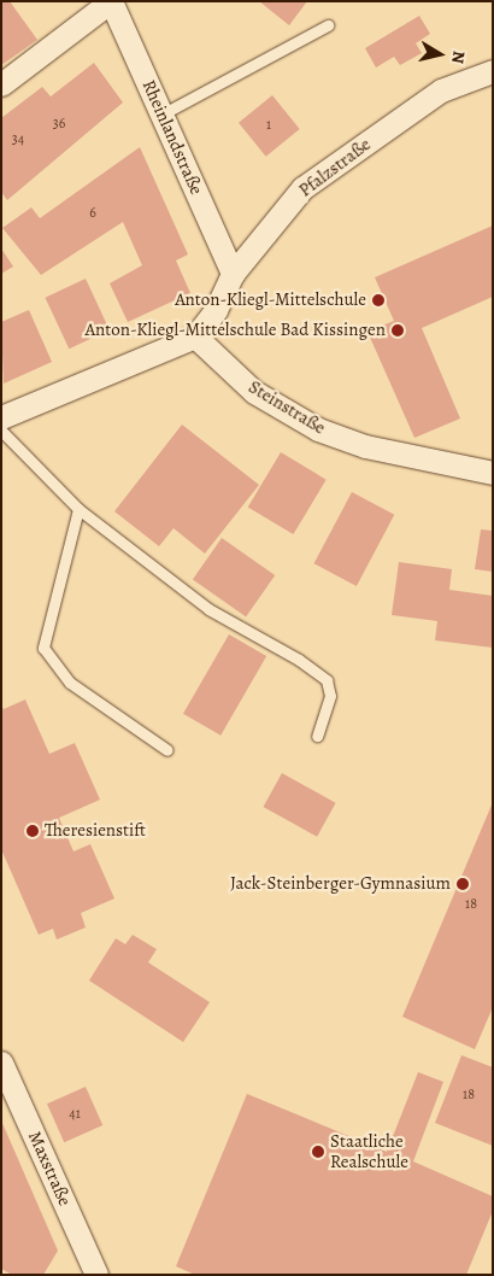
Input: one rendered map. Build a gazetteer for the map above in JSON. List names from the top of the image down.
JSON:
{
  "streets": {
    "street": [
      "Rheinlandstraße",
      "Pfalzstraße",
      "Steinstraße",
      "Maxstraße"
    ]
  },
  "crossings": [
    ["Rheinlandstraße", "Pfalzstraße"],
    ["Pfalzstraße", "Steinstraße"]
  ],
  "places": [
    "Anton-Kliegl-Mittelschule",
    "Anton-Kliegl-Mittelschule Bad Kissingen",
    "Theresienstift",
    "Jack-Steinberger-Gymnasium",
    "Staatliche Realschule"
  ],
  "house_numbers": [
    "36",
    "1",
    "34",
    "6",
    "18",
    "18",
    "41"
  ],
  "north": "right"
}
